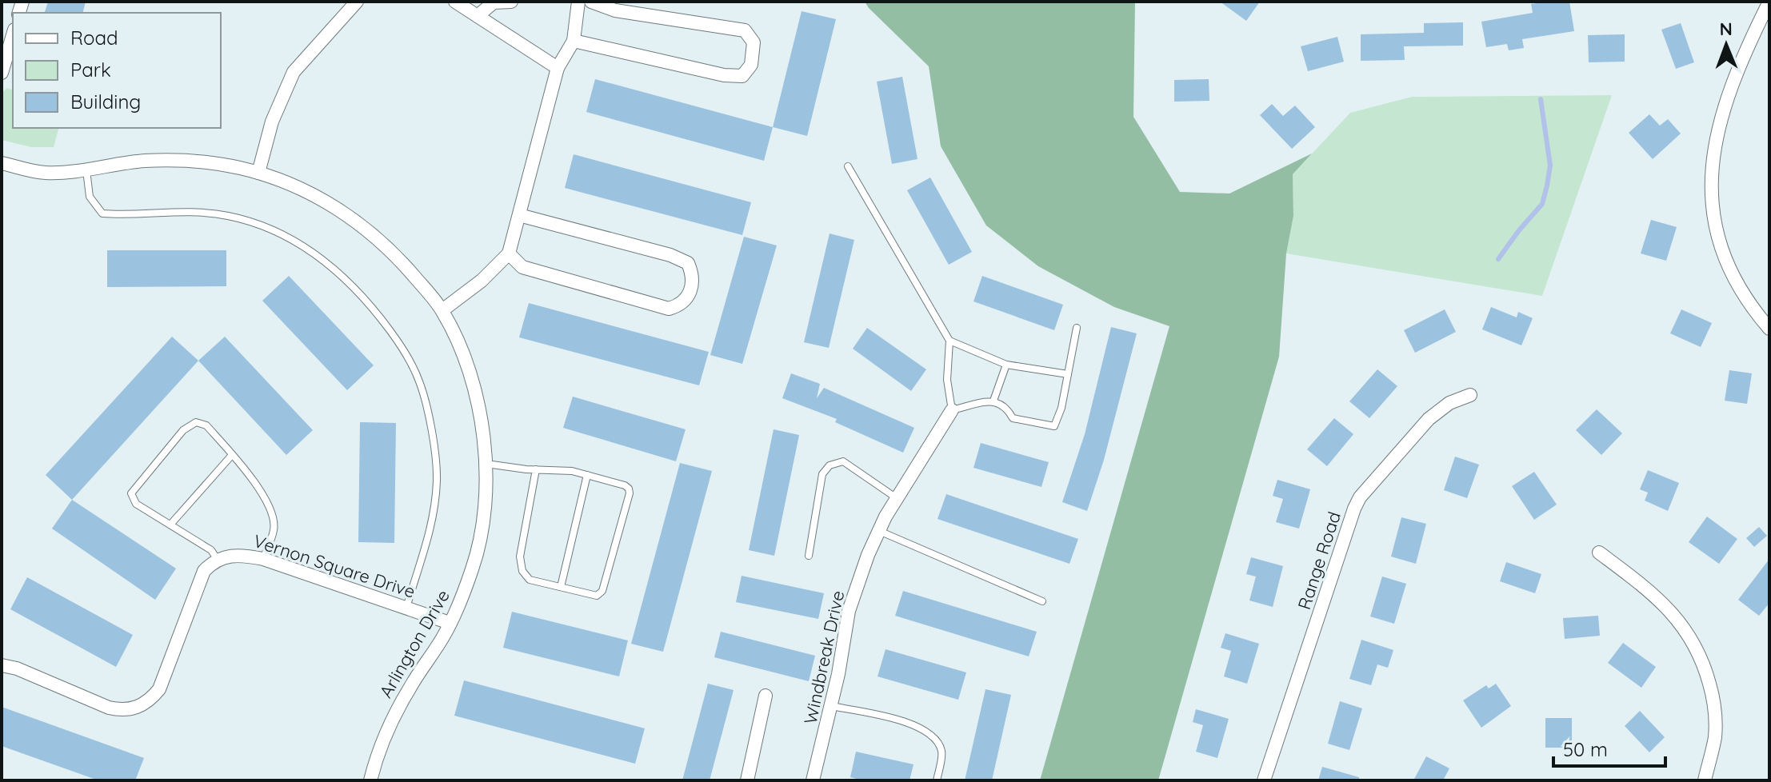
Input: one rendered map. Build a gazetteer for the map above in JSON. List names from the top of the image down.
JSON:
{
  "streets": {
    "street": [
      "Range Road",
      "Vernon Square Drive",
      "Arlington Drive",
      "Windbreak Drive"
    ]
  },
  "crossings": [
    ["Vernon Square Drive", "Arlington Drive"]
  ],
  "legend": ["Road", "Park", "Building"],
  "scale_bar": "50 m",
  "north": "top"
}
